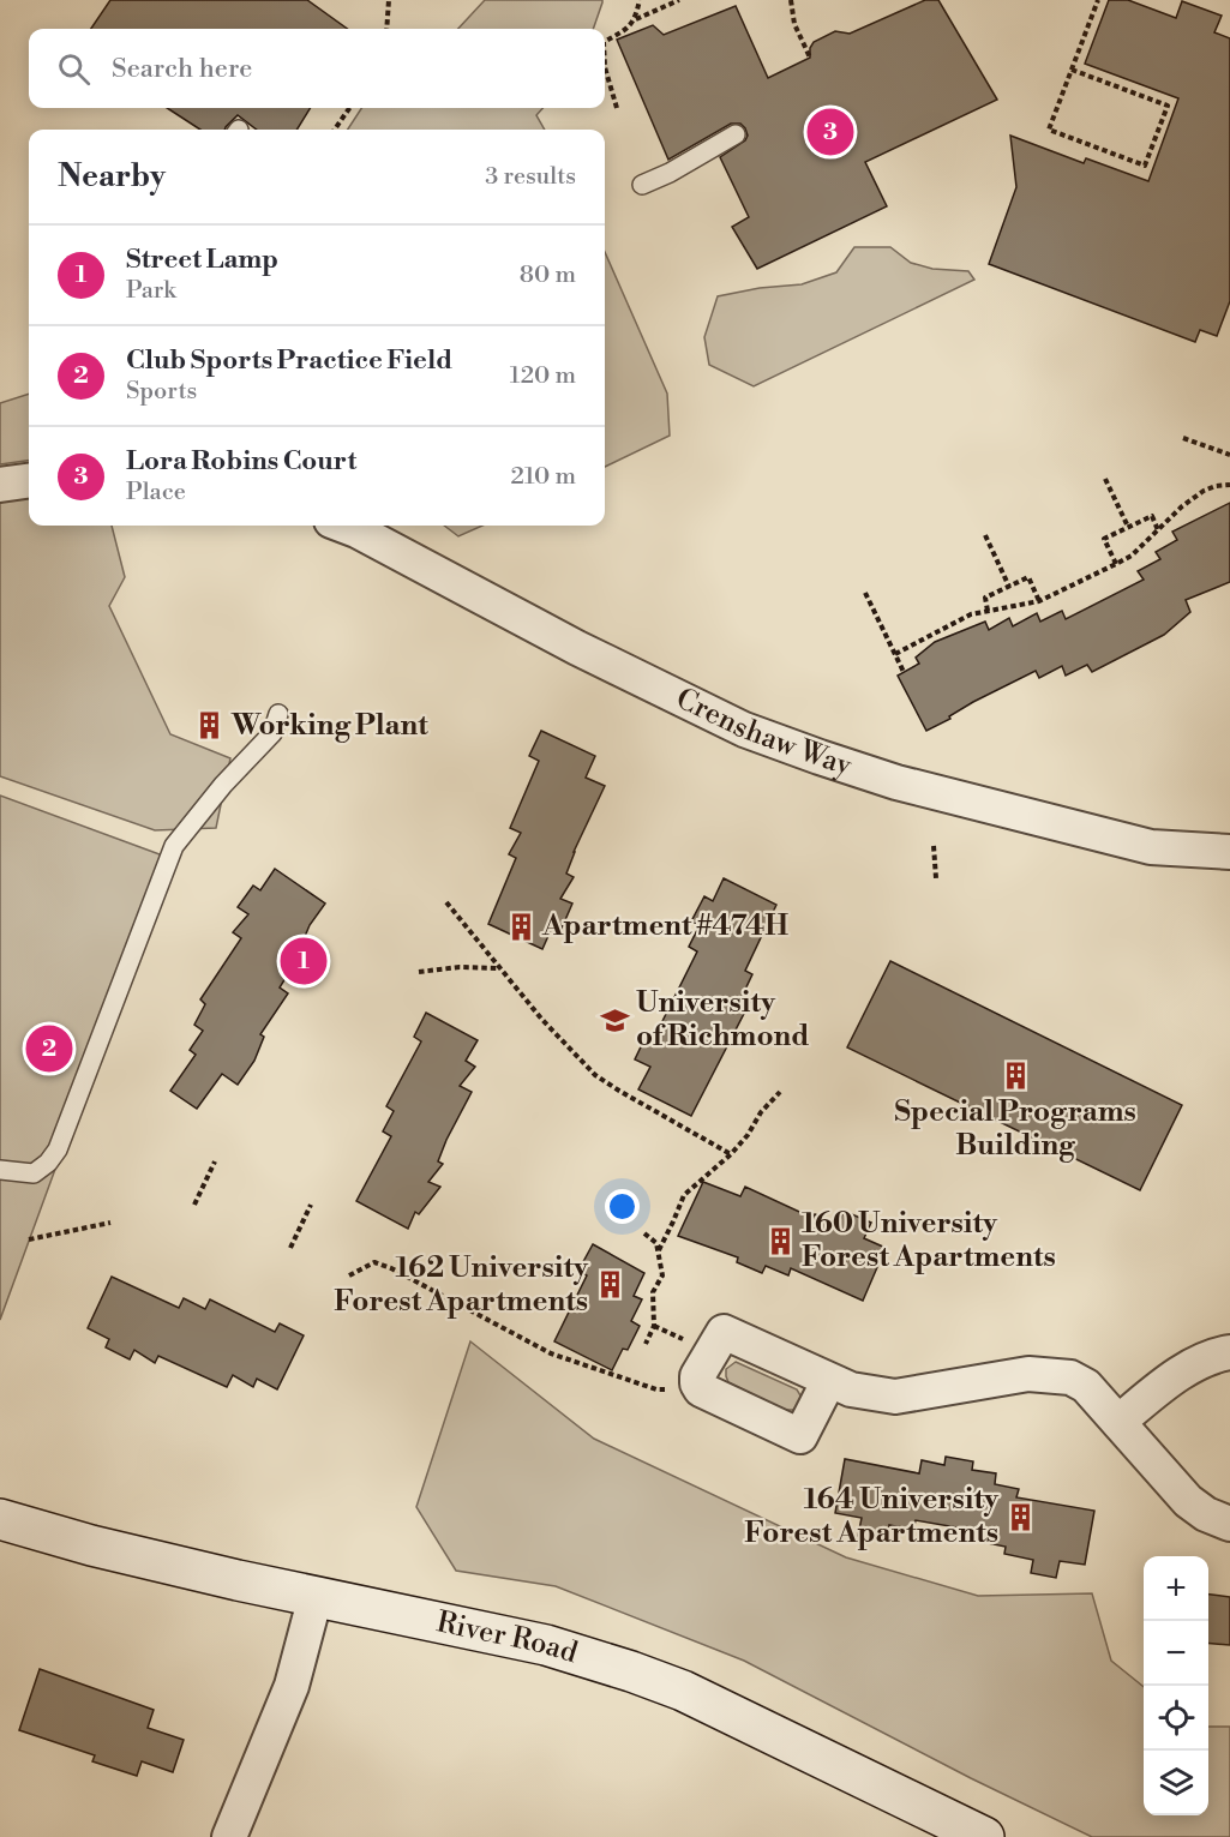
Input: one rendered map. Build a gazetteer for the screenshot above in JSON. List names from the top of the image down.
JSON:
{
  "streets": {
    "main road": ["River Road"],
    "street": ["Crenshaw Way"]
  },
  "places": {
    "building": [
      "Working Plant",
      "Apartment #474H",
      "Special Programs Building",
      "160 University Forest Apartments",
      "162 University Forest Apartments",
      "164 University Forest Apartments"
    ],
    "school or university": ["University of Richmond"]
  },
  "page": {
    "search": "Search here",
    "pins": ["3", "1", "2"],
    "heading": ["Nearby", "3 results"],
    "list": [
      {
        "mark": "1",
        "name": "Street Lamp",
        "note": "Park",
        "value": "80 m"
      },
      {
        "mark": "2",
        "name": "Club Sports Practice Field",
        "note": "Sports",
        "value": "120 m"
      },
      {
        "mark": "3",
        "name": "Lora Robins Court",
        "note": "Place",
        "value": "210 m"
      }
    ],
    "map_buttons": ["+", "−"]
  }
}
